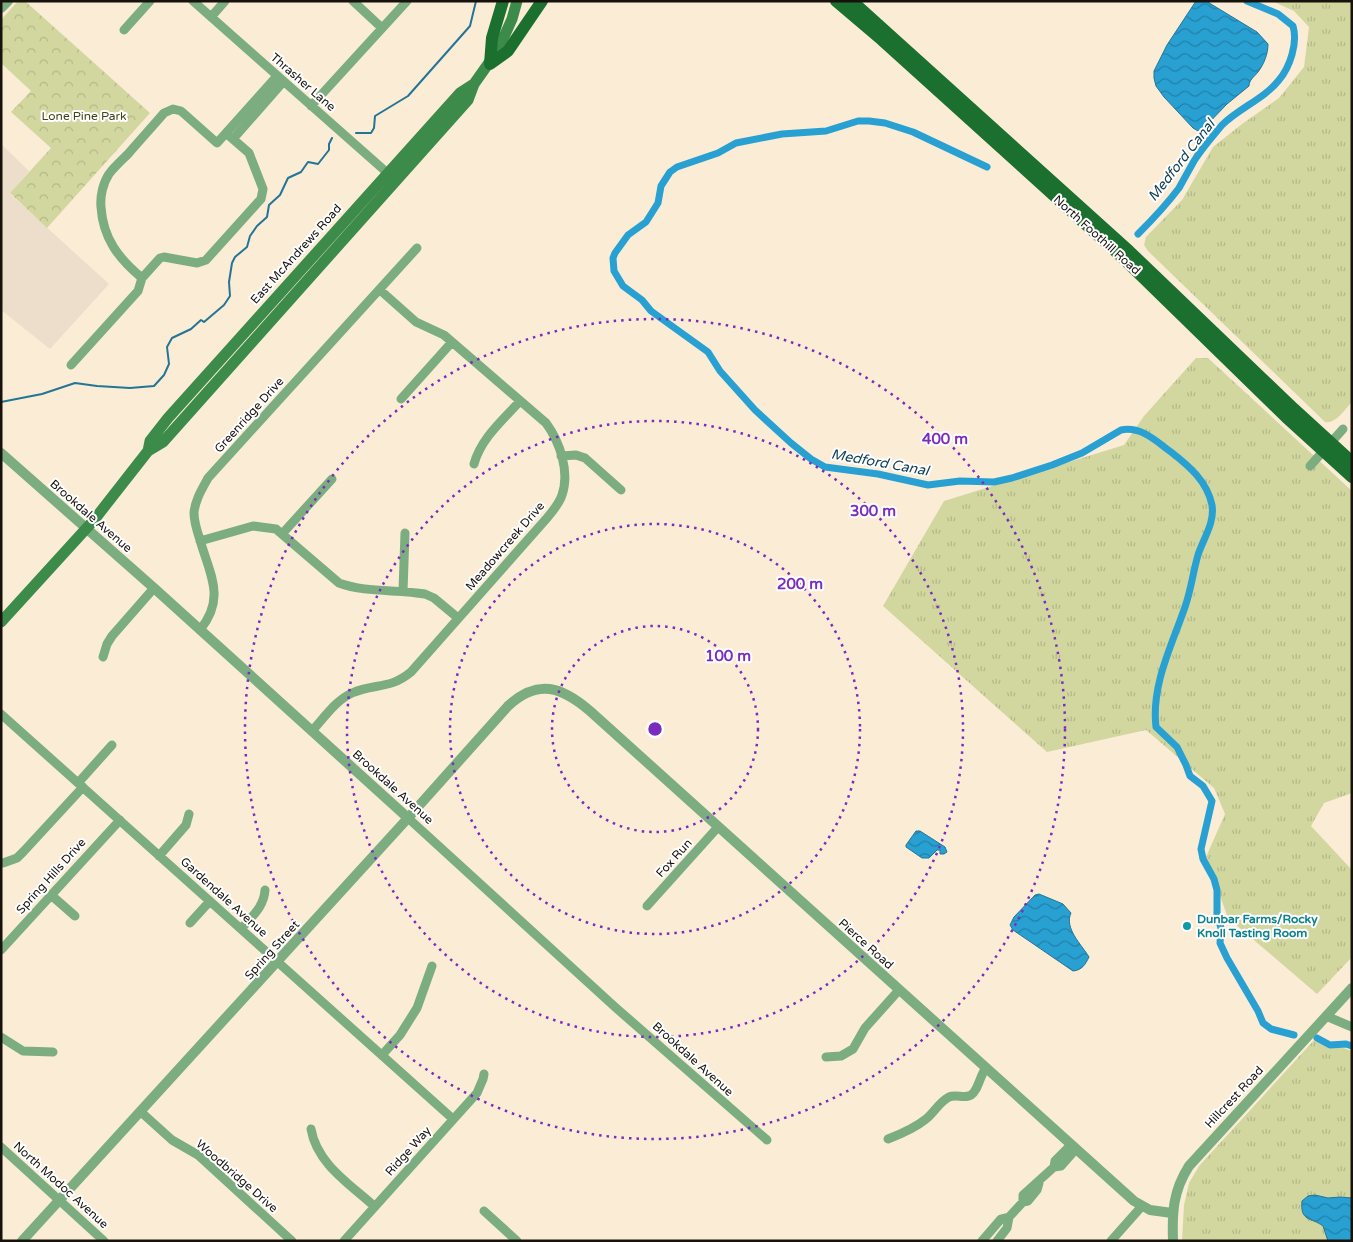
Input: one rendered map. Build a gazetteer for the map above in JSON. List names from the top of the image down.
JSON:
{
  "streets": {
    "main road": ["North Foothill Road", "East McAndrews Road"],
    "street": [
      "Thrasher Lane",
      "Greenridge Drive",
      "Brookdale Avenue",
      "Meadowcreek Drive",
      "Fox Run",
      "Spring Hills Drive",
      "Gardendale Avenue",
      "Pierce Road",
      "Spring Street",
      "Hillcrest Road",
      "Ridge Way",
      "Woodbridge Drive",
      "North Modoc Avenue"
    ]
  },
  "crossings": [
    ["Thrasher Lane", "East McAndrews Road"],
    ["East McAndrews Road", "Brookdale Avenue"],
    ["Greenridge Drive", "Brookdale Avenue"],
    ["Greenridge Drive", "Meadowcreek Drive"],
    ["Brookdale Avenue", "Meadowcreek Drive"],
    ["Brookdale Avenue", "Spring Street"],
    ["Fox Run", "Pierce Road"],
    ["Spring Hills Drive", "Gardendale Avenue"],
    ["Gardendale Avenue", "Spring Street"],
    ["Gardendale Avenue", "Ridge Way"],
    ["Pierce Road", "Spring Street"],
    ["Pierce Road", "Hillcrest Road"],
    ["Spring Street", "Woodbridge Drive"],
    ["Spring Street", "North Modoc Avenue"]
  ],
  "water": ["Medford Canal"],
  "parks": ["Lone Pine Park"],
  "places": ["Dunbar Farms/Rocky Knoll Tasting Room"],
  "rings": [
    "400 m",
    "300 m",
    "200 m",
    "100 m"
  ]
}
